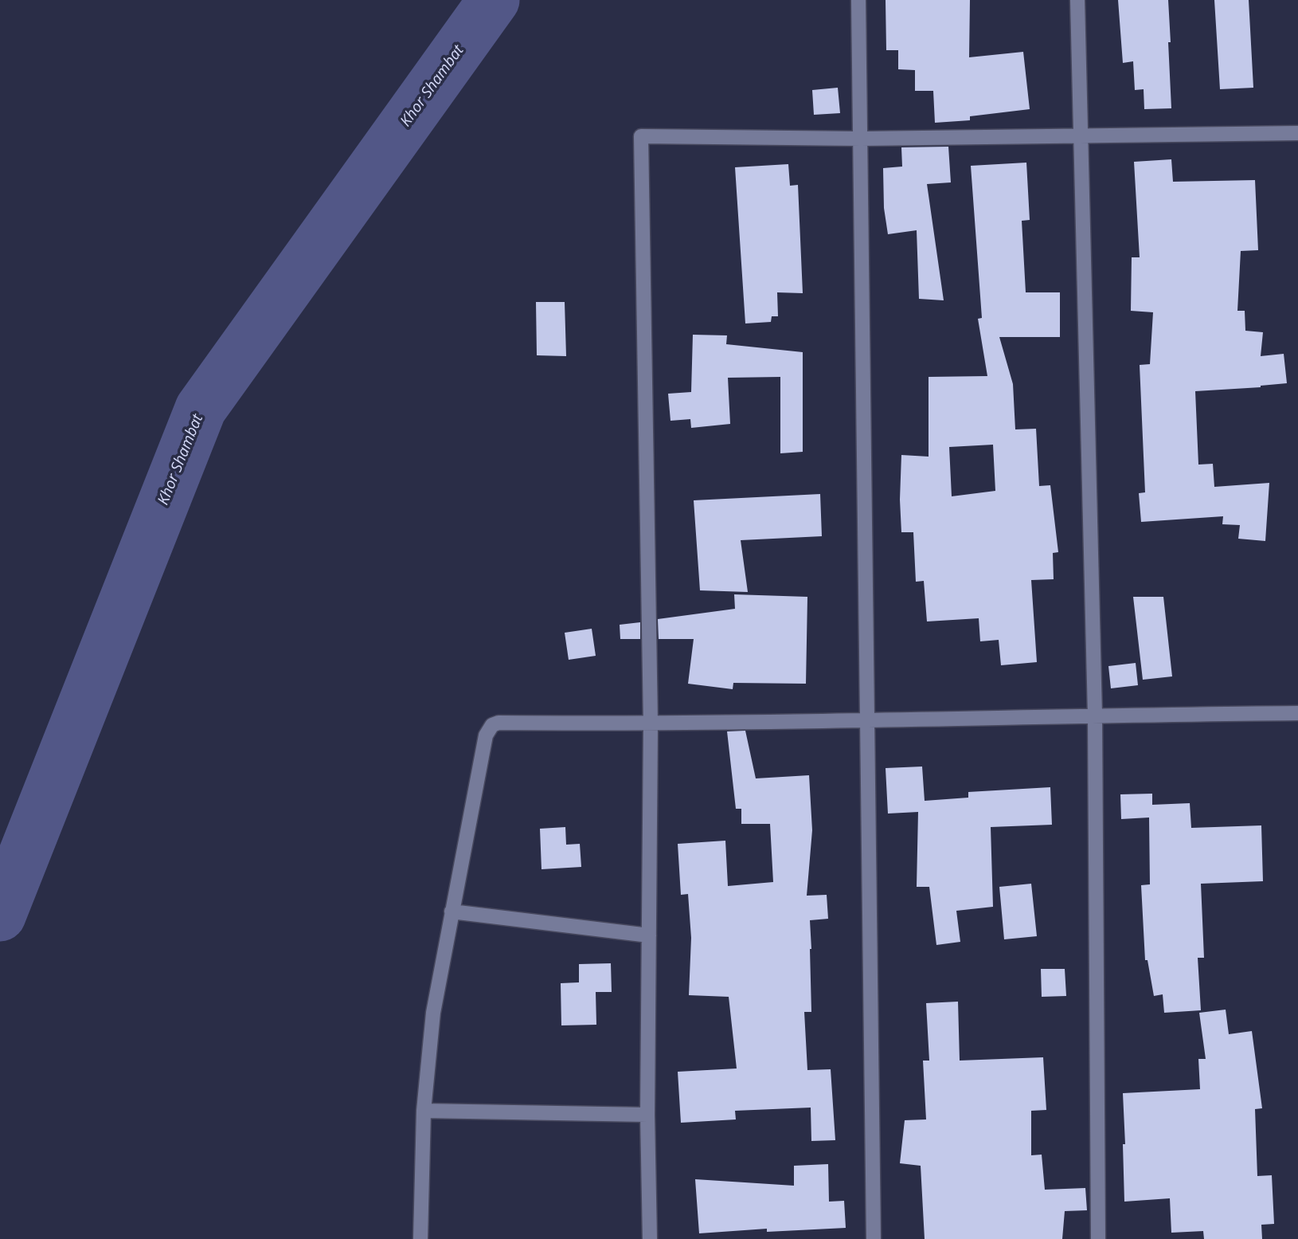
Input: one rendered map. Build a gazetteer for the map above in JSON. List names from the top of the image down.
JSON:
{
  "water": ["Khor Shambat"]
}
